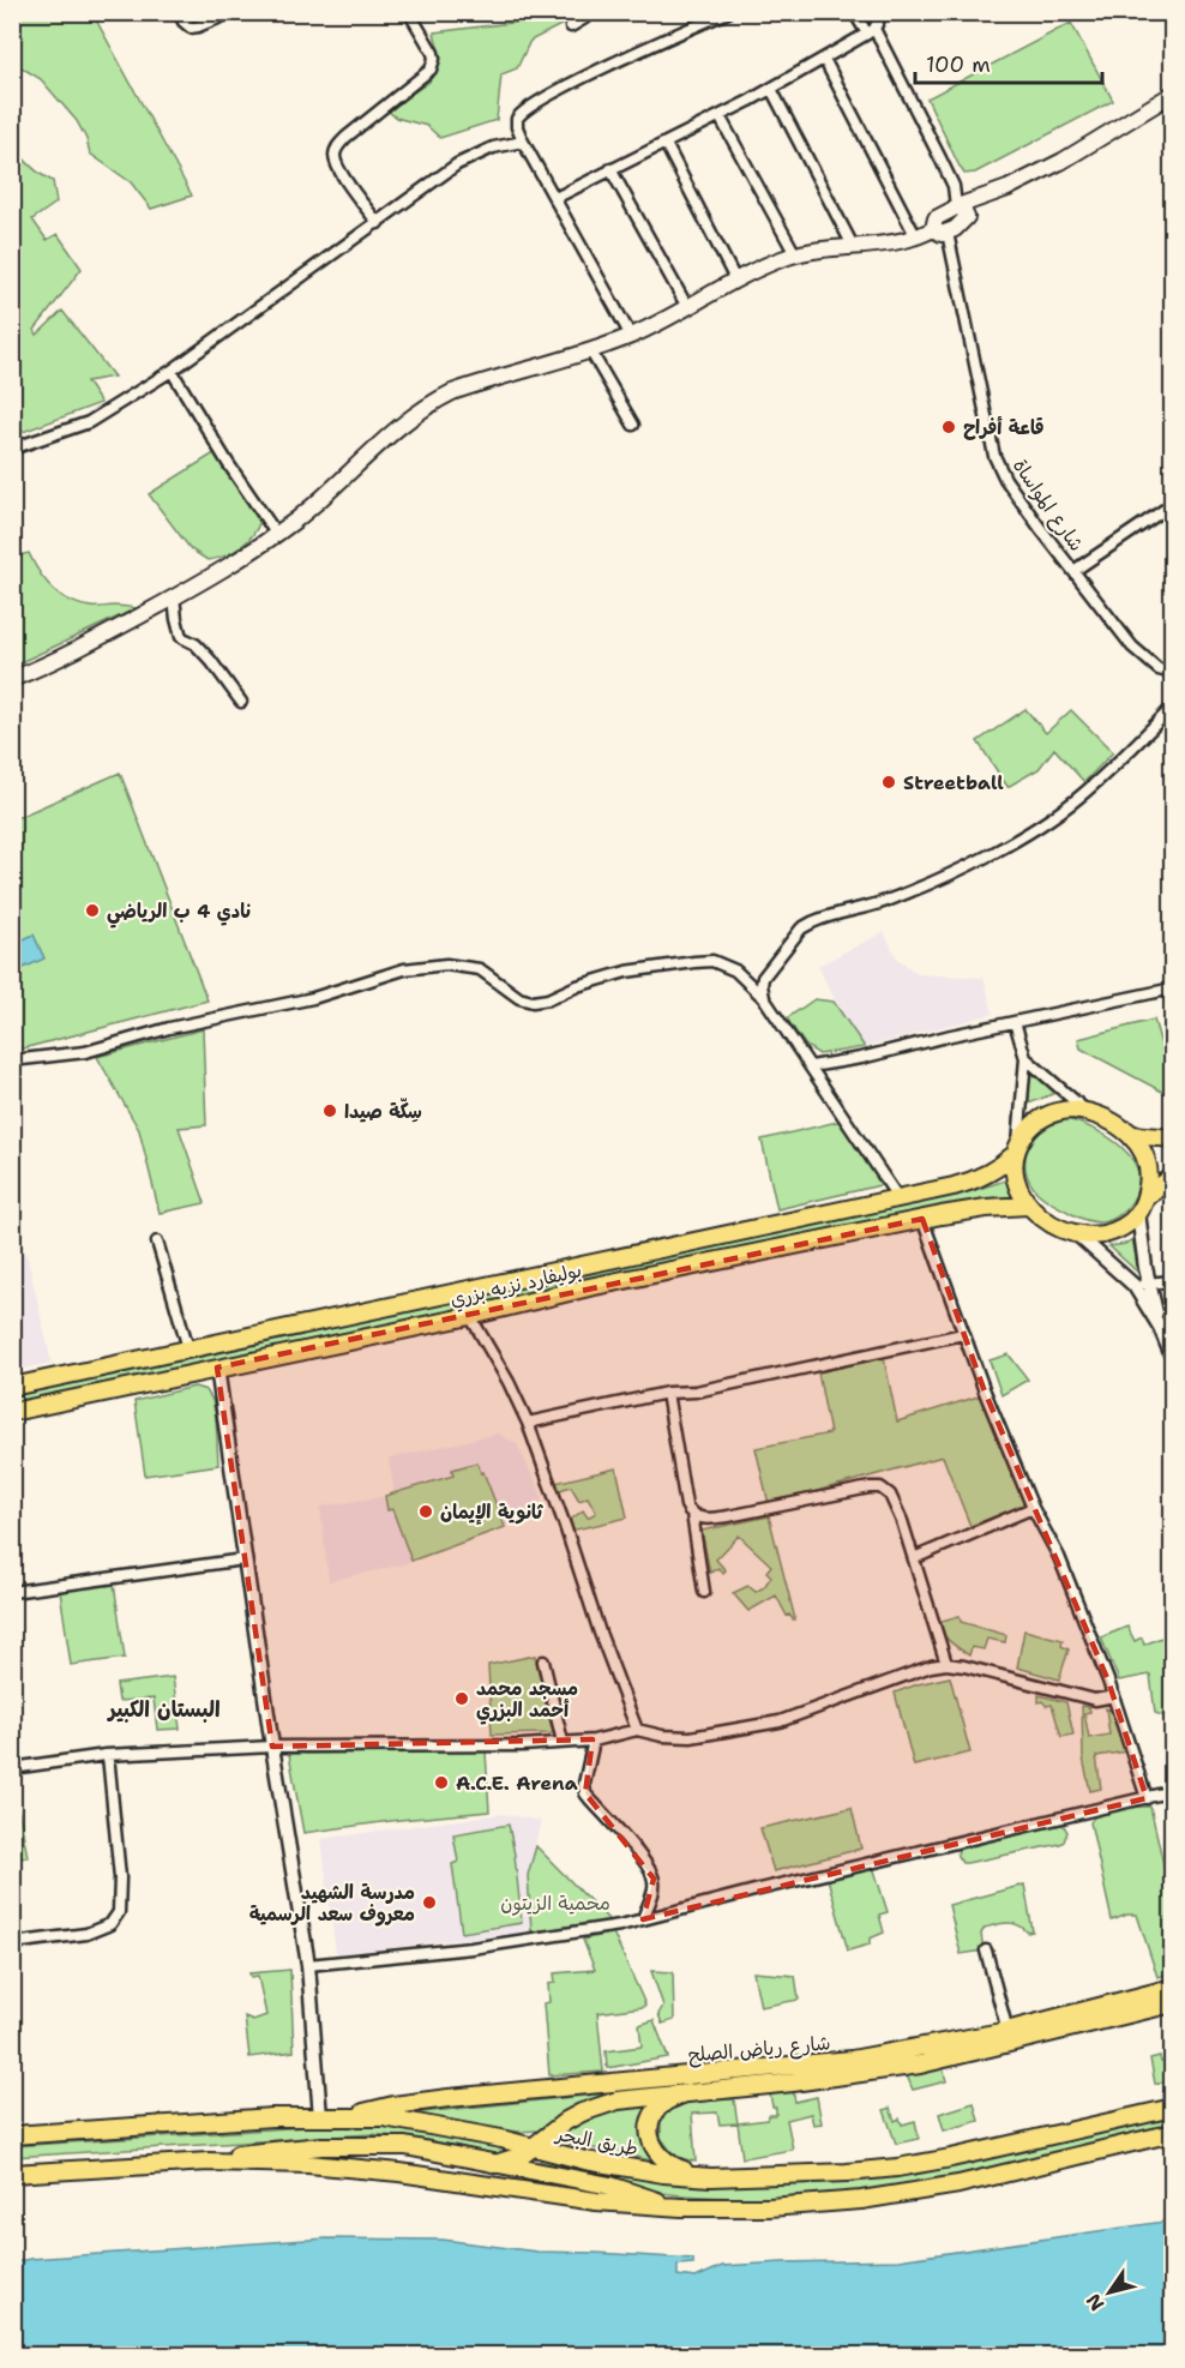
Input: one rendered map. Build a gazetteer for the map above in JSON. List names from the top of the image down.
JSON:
{
  "streets": {
    "main road": ["بوليفارد نزيه بزري", "شارع رياض الصلح", "طريق البحر"],
    "street": ["شارع المواساة"]
  },
  "crossings": [
    ["شارع رياض الصلح", "طريق البحر"]
  ],
  "districts": ["البستان الكبير"],
  "parks": ["محمية الزيتون"],
  "places": [
    "قاعة أفراح",
    "Streetball",
    "نادي 4 ب الرياضي",
    "سِكّة صيدا",
    "ثانوية الإيمان",
    "مسجد محمد أحمد البزري",
    "A.C.E. Arena",
    "مدرسة الشهيد معروف سعد الرسمية"
  ],
  "scale_bar": "100 m",
  "north": "bottom left"
}
